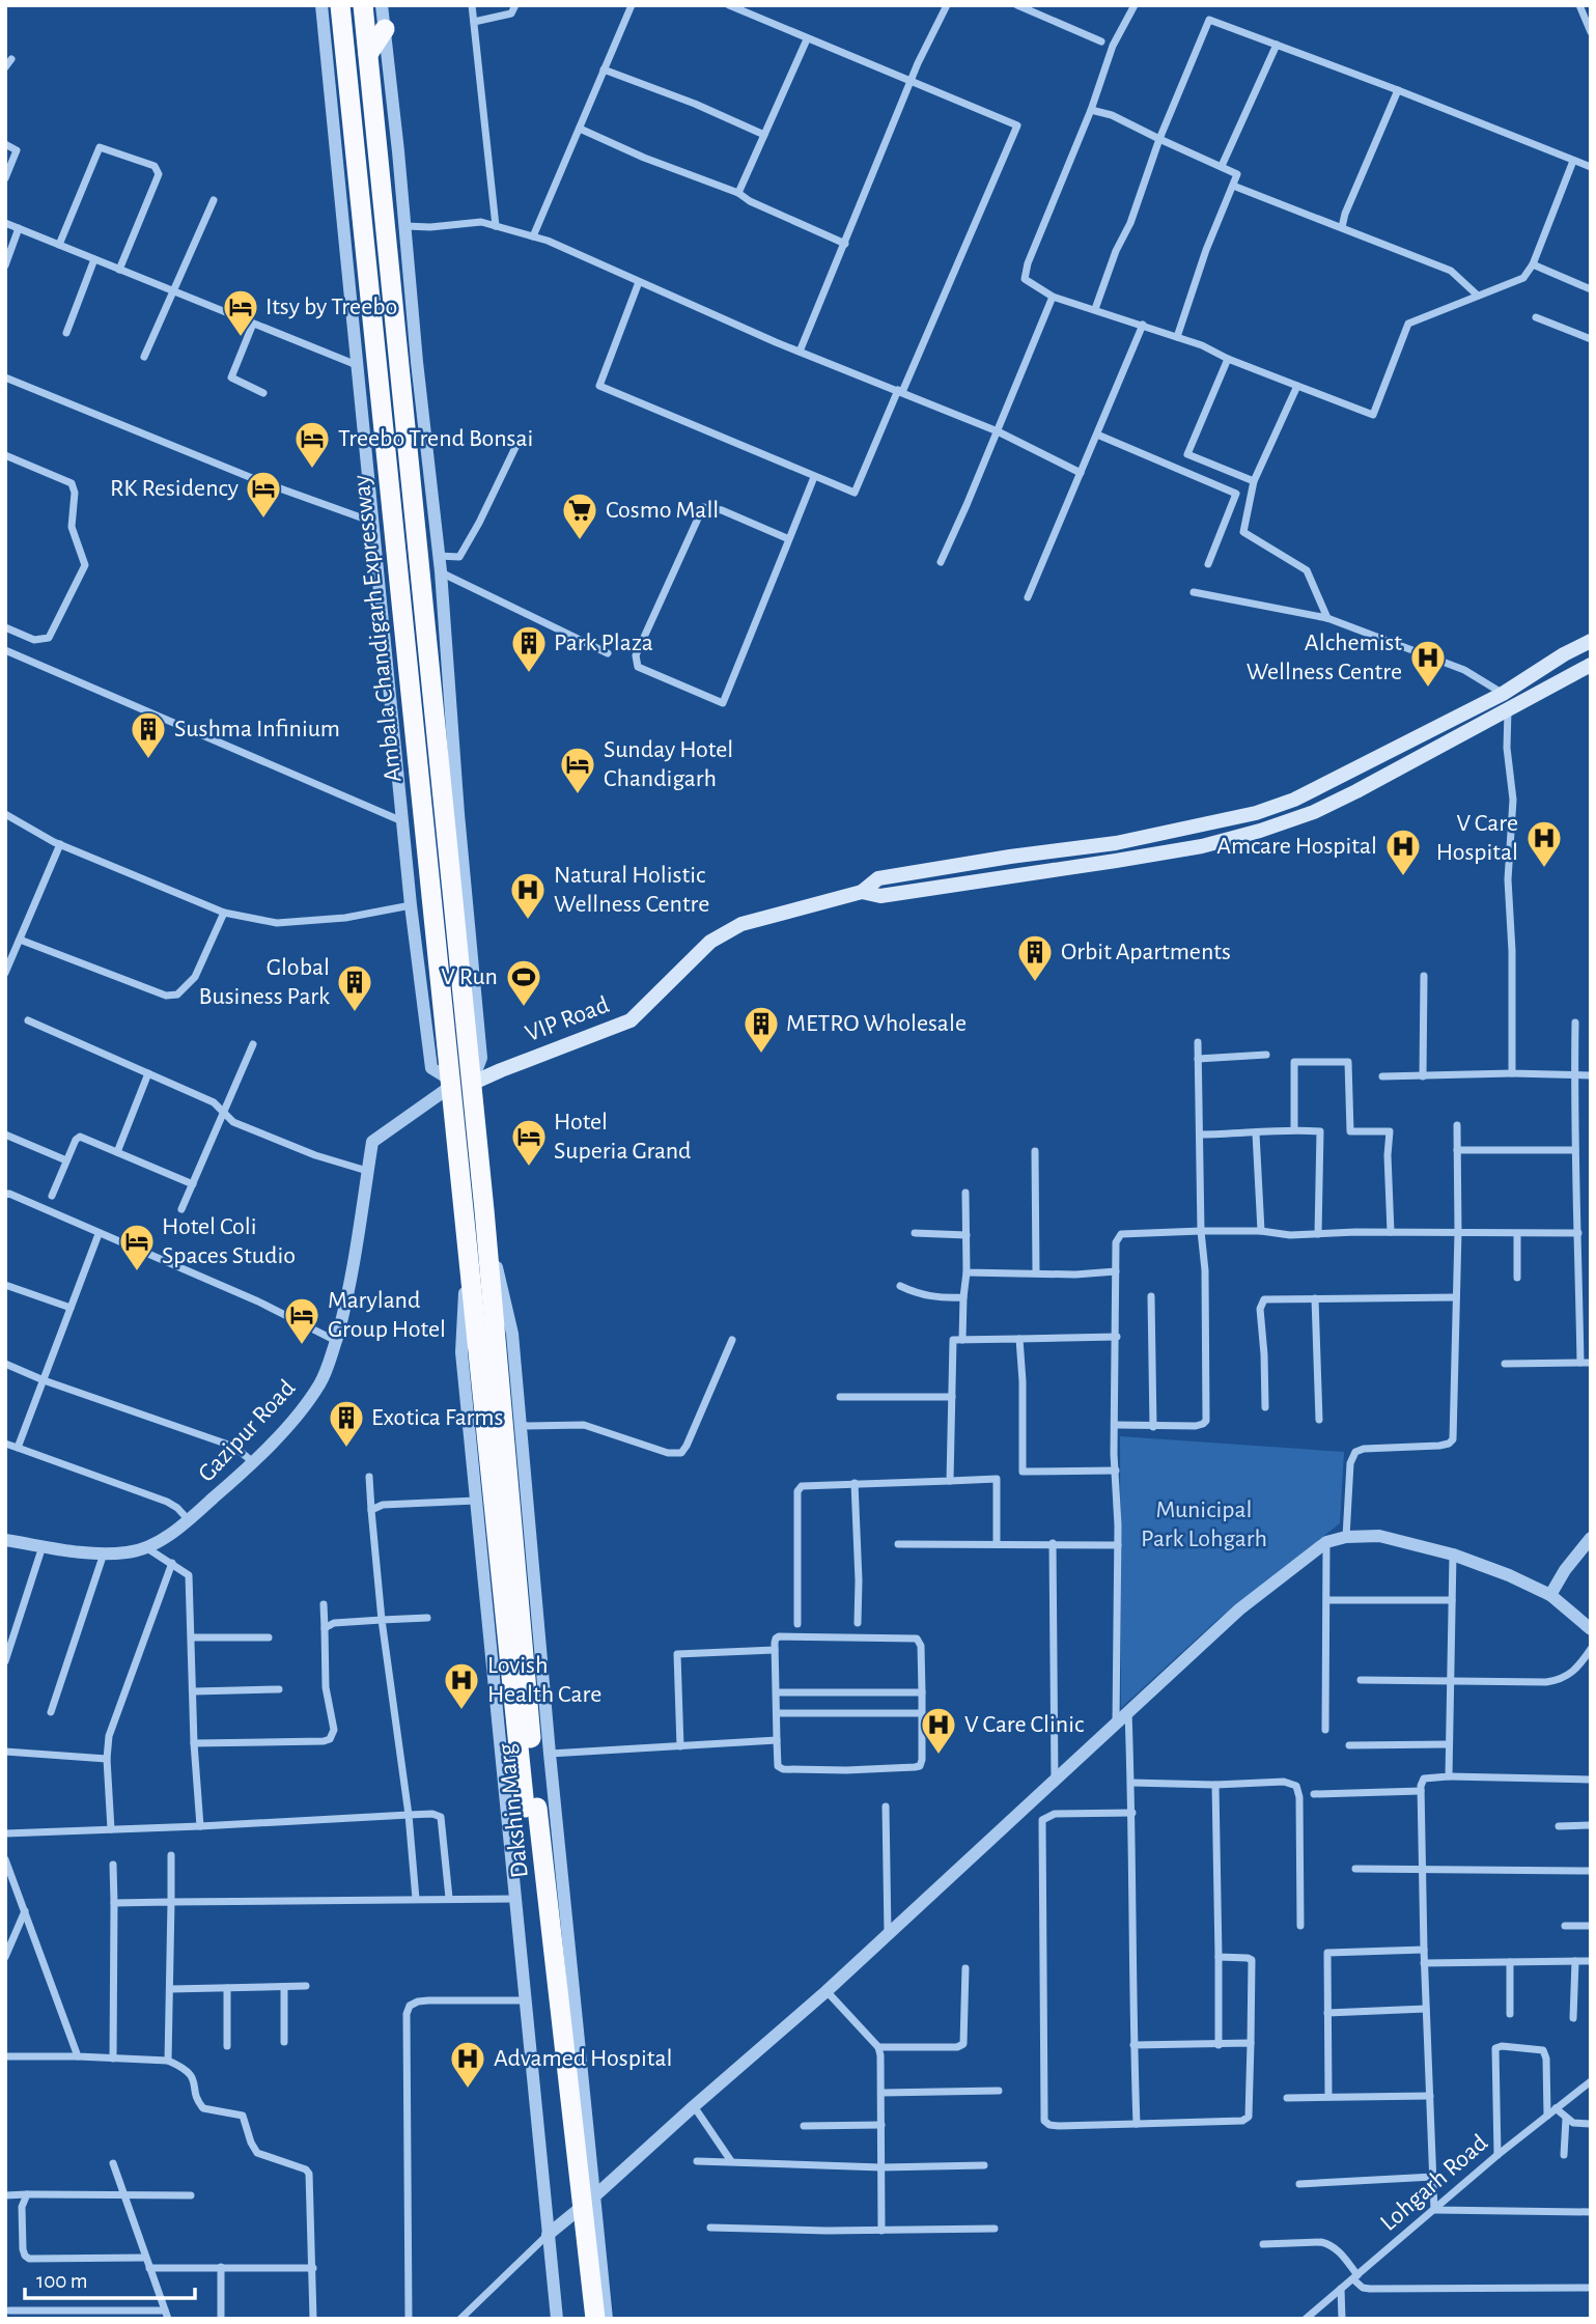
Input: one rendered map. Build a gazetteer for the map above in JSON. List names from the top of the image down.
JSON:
{
  "streets": {
    "highway": ["Ambala Chandigarh Expressway", "Dakshin Marg"],
    "main road": ["VIP Road"],
    "street": ["Gazipur Road", "Lohgarh Road"]
  },
  "crossings": [
    ["Ambala Chandigarh Expressway", "VIP Road"],
    ["Ambala Chandigarh Expressway", "Gazipur Road"],
    ["Ambala Chandigarh Expressway", "Dakshin Marg"]
  ],
  "parks": ["Municipal Park Lohgarh"],
  "places": {
    "hotel": [
      "Itsy by Treebo",
      "Treebo Trend Bonsai",
      "RK Residency",
      "Sunday Hotel Chandigarh",
      "Hotel Superia Grand",
      "Hotel Coli Spaces Studio",
      "Maryland Group Hotel"
    ],
    "supermarket": ["Cosmo Mall"],
    "building": [
      "Park Plaza",
      "Sushma Infinium",
      "Orbit Apartments",
      "Global Business Park",
      "METRO Wholesale",
      "Exotica Farms"
    ],
    "hospital": [
      "Alchemist Wellness Centre",
      "V Care Hospital",
      "Amcare Hospital",
      "Natural Holistic Wellness Centre",
      "Lovish Health Care",
      "V Care Clinic",
      "Advamed Hospital"
    ],
    "sports": ["V Run"]
  },
  "scale_bar": "100 m"
}
